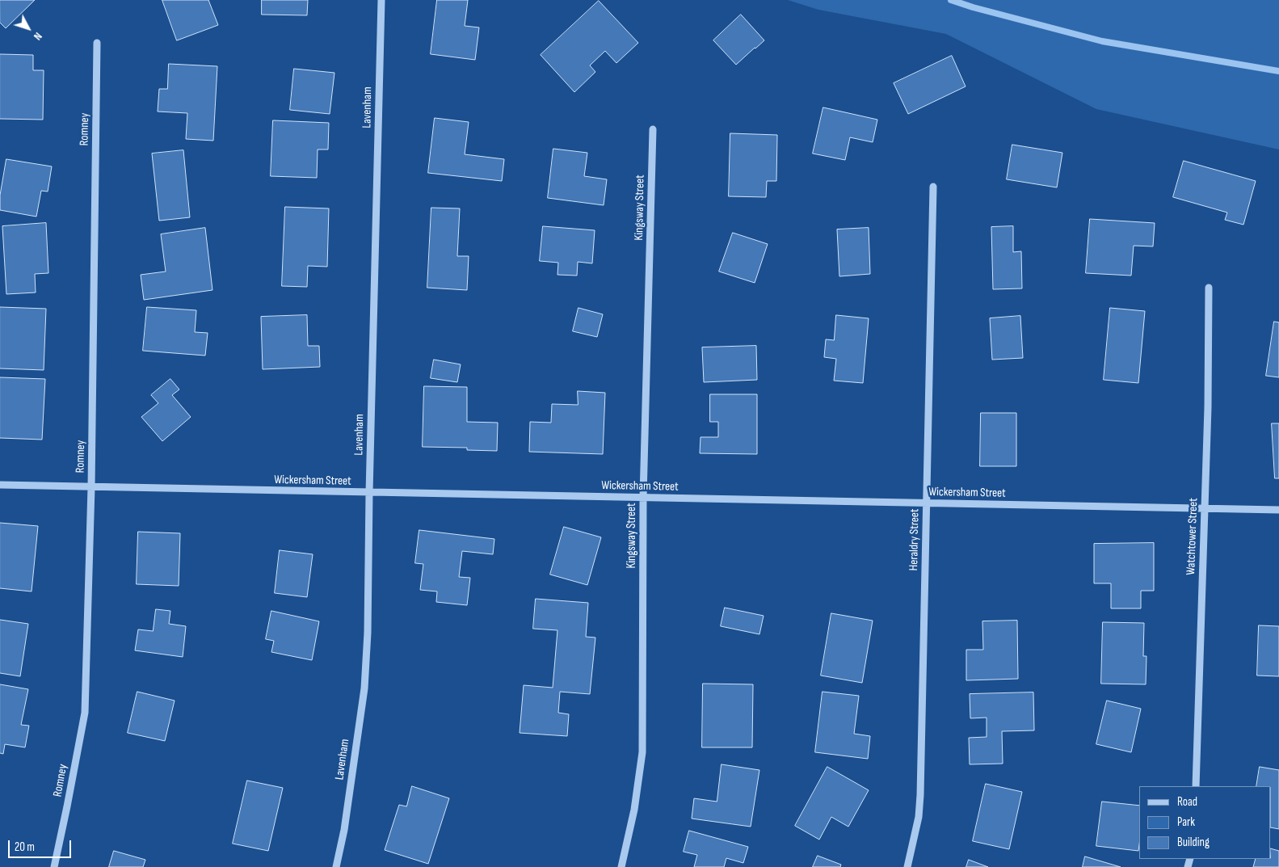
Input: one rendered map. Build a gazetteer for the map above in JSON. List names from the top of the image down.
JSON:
{
  "streets": {
    "street": [
      "Lavenham",
      "Romney",
      "Kingsway Street",
      "Wickersham Street",
      "Watchtower Street",
      "Heraldry Street"
    ]
  },
  "crossings": [
    ["Lavenham", "Wickersham Street"],
    ["Romney", "Wickersham Street"],
    ["Kingsway Street", "Wickersham Street"],
    ["Wickersham Street", "Watchtower Street"],
    ["Wickersham Street", "Heraldry Street"]
  ],
  "legend": ["Road", "Park", "Building"],
  "scale_bar": "20 m",
  "north": "bottom right"
}
